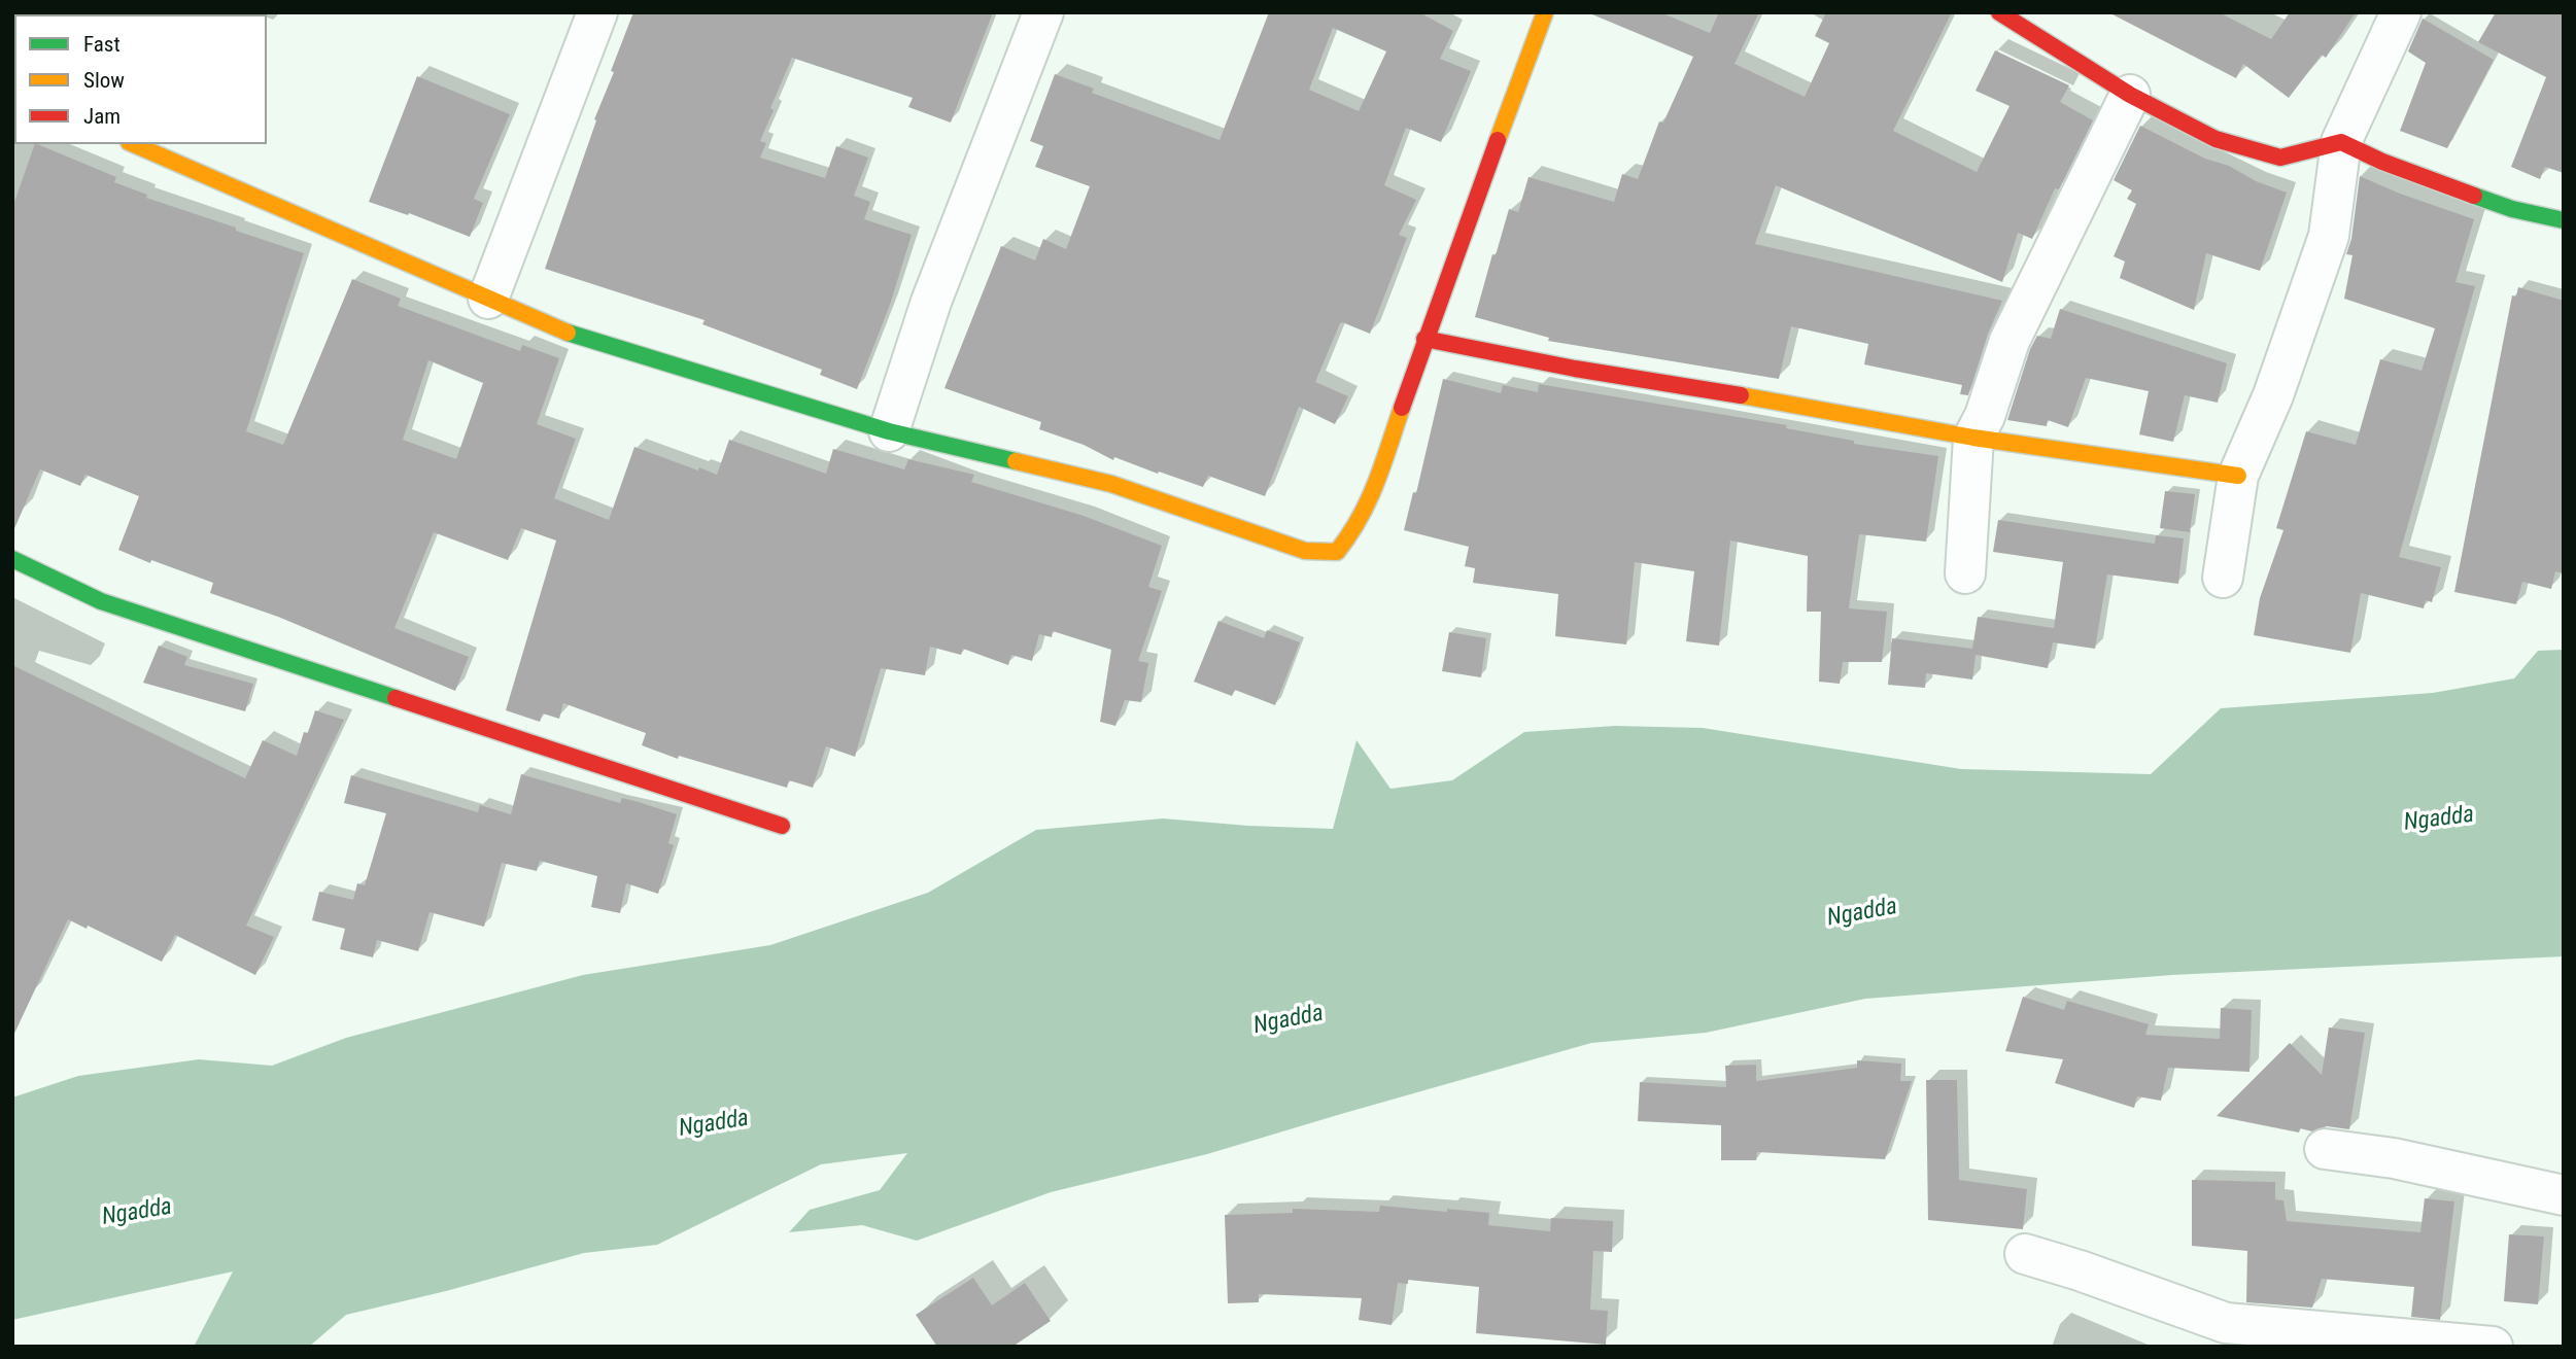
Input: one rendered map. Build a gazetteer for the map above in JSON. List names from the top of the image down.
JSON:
{
  "water": ["Ngadda"],
  "legend": ["Fast", "Slow", "Jam"]
}
